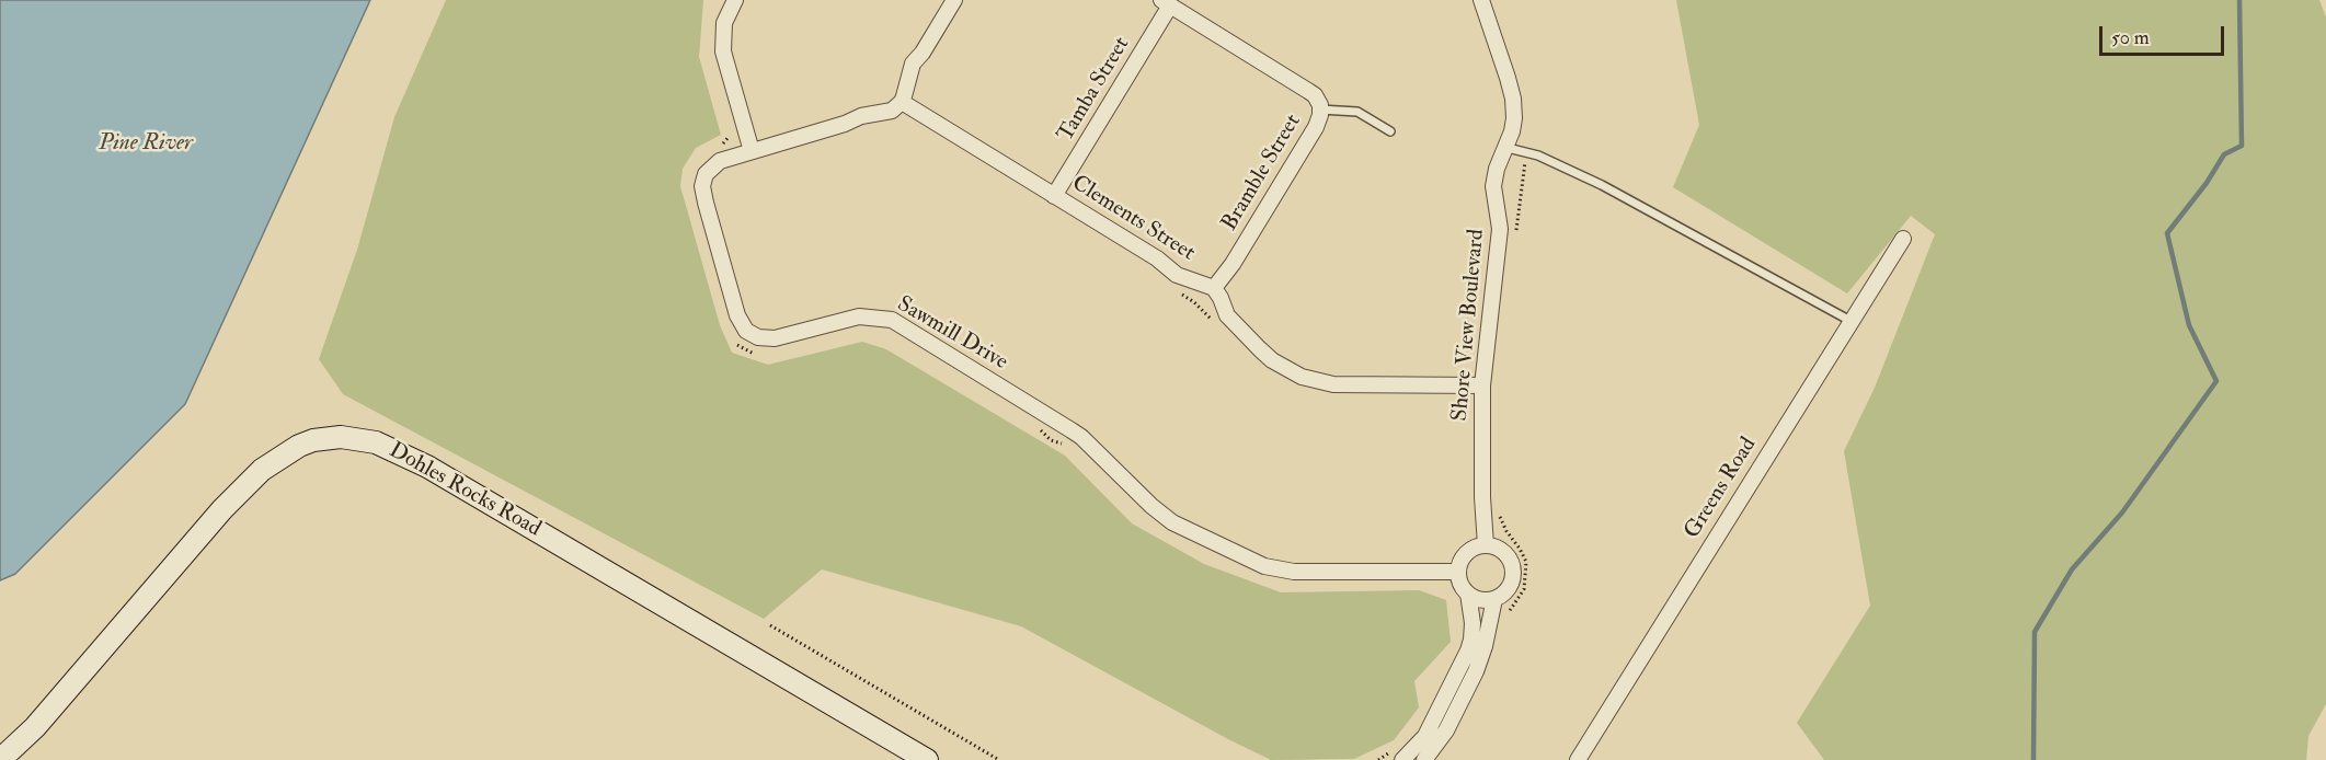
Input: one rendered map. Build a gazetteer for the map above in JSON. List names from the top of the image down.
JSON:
{
  "streets": {
    "street": [
      "Tamba Street",
      "Bramble Street",
      "Clements Street",
      "Shore View Boulevard",
      "Sawmill Drive",
      "Greens Road",
      "Dohles Rocks Road"
    ]
  },
  "crossings": [
    ["Tamba Street", "Bramble Street"],
    ["Tamba Street", "Clements Street"],
    ["Bramble Street", "Clements Street"],
    ["Clements Street", "Sawmill Drive"],
    ["Shore View Boulevard", "Sawmill Drive"]
  ],
  "water": ["Pine River"],
  "scale_bar": "50 m"
}
